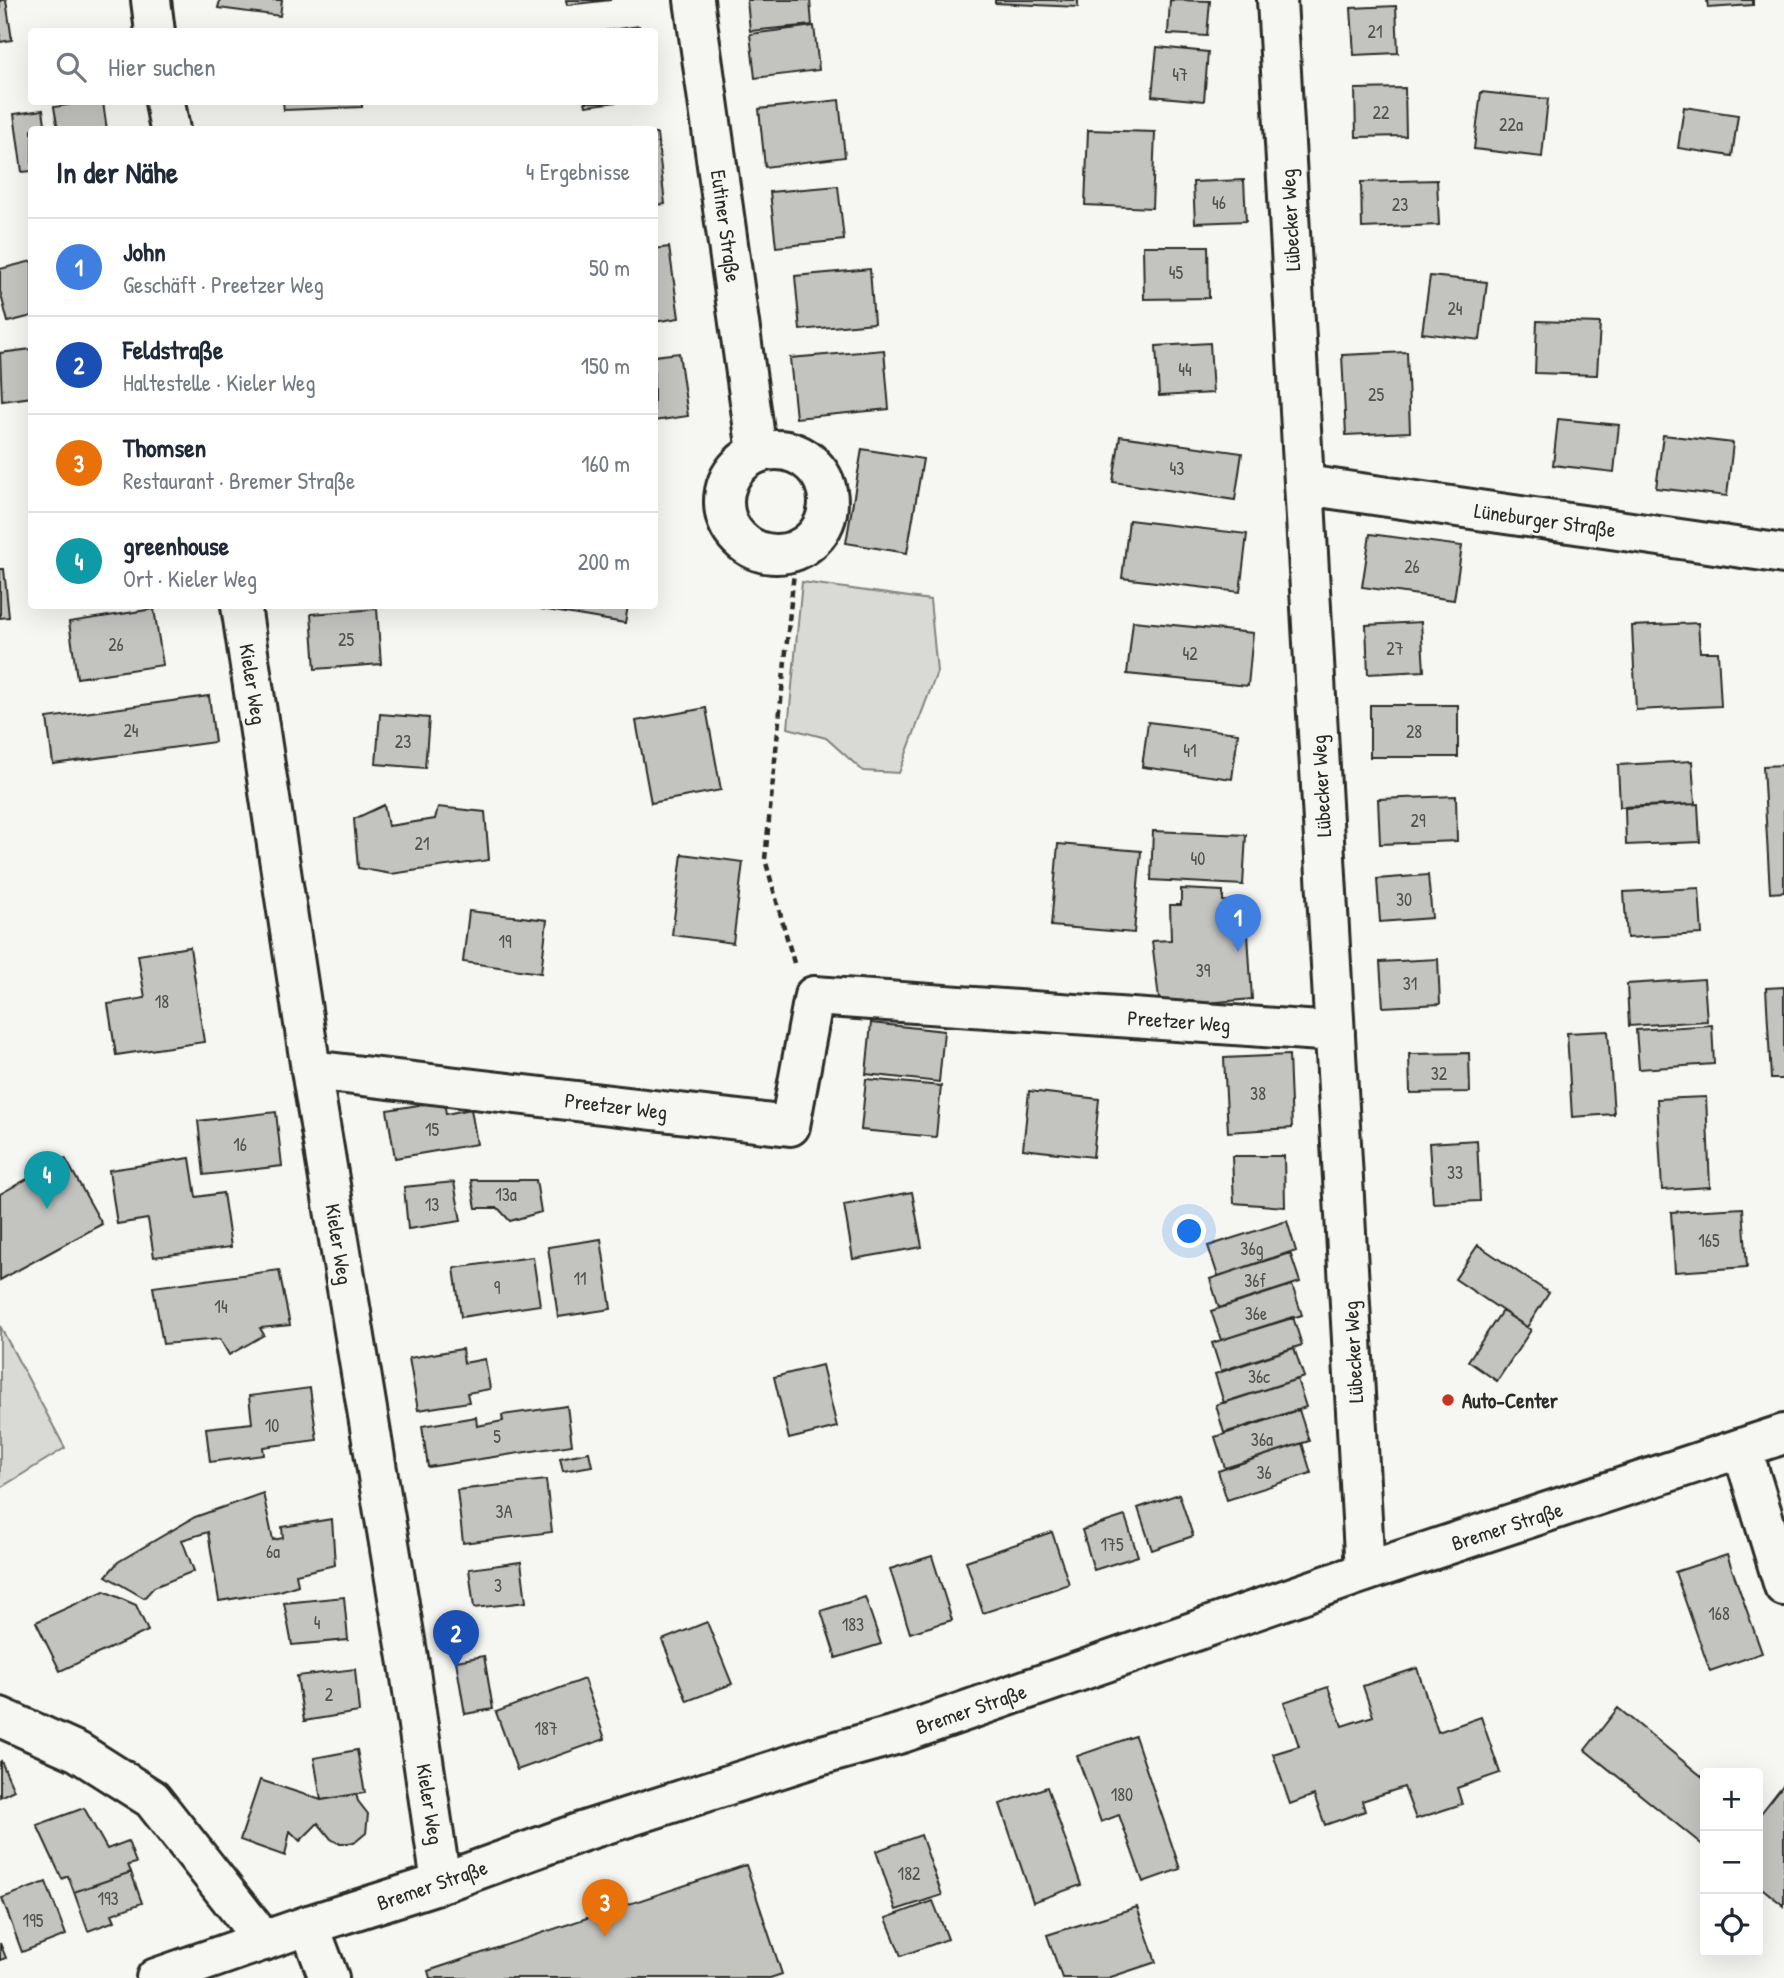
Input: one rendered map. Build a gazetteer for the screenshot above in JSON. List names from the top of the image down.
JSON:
{
  "streets": {
    "street": [
      "Lübecker Weg",
      "Eutiner Straße",
      "Lüneburger Straße",
      "Kieler Weg",
      "Preetzer Weg",
      "Bremer Straße"
    ]
  },
  "crossings": [
    ["Lübecker Weg", "Lüneburger Straße"],
    ["Lübecker Weg", "Preetzer Weg"],
    ["Lübecker Weg", "Bremer Straße"],
    ["Kieler Weg", "Preetzer Weg"],
    ["Kieler Weg", "Bremer Straße"]
  ],
  "places": ["Auto-Center"],
  "house_numbers": [
    "21",
    "47",
    "22",
    "22a",
    "46",
    "23",
    "45",
    "24",
    "44",
    "25",
    "43",
    "26",
    "25",
    "26",
    "27",
    "42",
    "24",
    "28",
    "23",
    "41",
    "29",
    "21",
    "40",
    "30",
    "19",
    "39",
    "31",
    "18",
    "32",
    "38",
    "15",
    "16",
    "33",
    "13a",
    "13",
    "165",
    "36g",
    "11",
    "36f",
    "9",
    "14",
    "36e",
    "36c",
    "10",
    "5",
    "36a",
    "36",
    "3A",
    "175",
    "6a",
    "3",
    "168",
    "4",
    "183",
    "2",
    "187",
    "180",
    "182",
    "193",
    "195"
  ],
  "page": {
    "search": "Hier suchen",
    "heading": ["In der Nähe", "4 Ergebnisse"],
    "list": [
      {
        "mark": "1",
        "name": "John",
        "note": "Geschäft · Preetzer Weg",
        "value": "50 m"
      },
      {
        "mark": "2",
        "name": "Feldstraße",
        "note": "Haltestelle · Kieler Weg",
        "value": "150 m"
      },
      {
        "mark": "3",
        "name": "Thomsen",
        "note": "Restaurant · Bremer Straße",
        "value": "160 m"
      },
      {
        "mark": "4",
        "name": "greenhouse",
        "note": "Ort · Kieler Weg",
        "value": "200 m"
      }
    ],
    "pins": [
      "1",
      "4",
      "2",
      "3"
    ],
    "map_buttons": ["+", "−"]
  }
}
